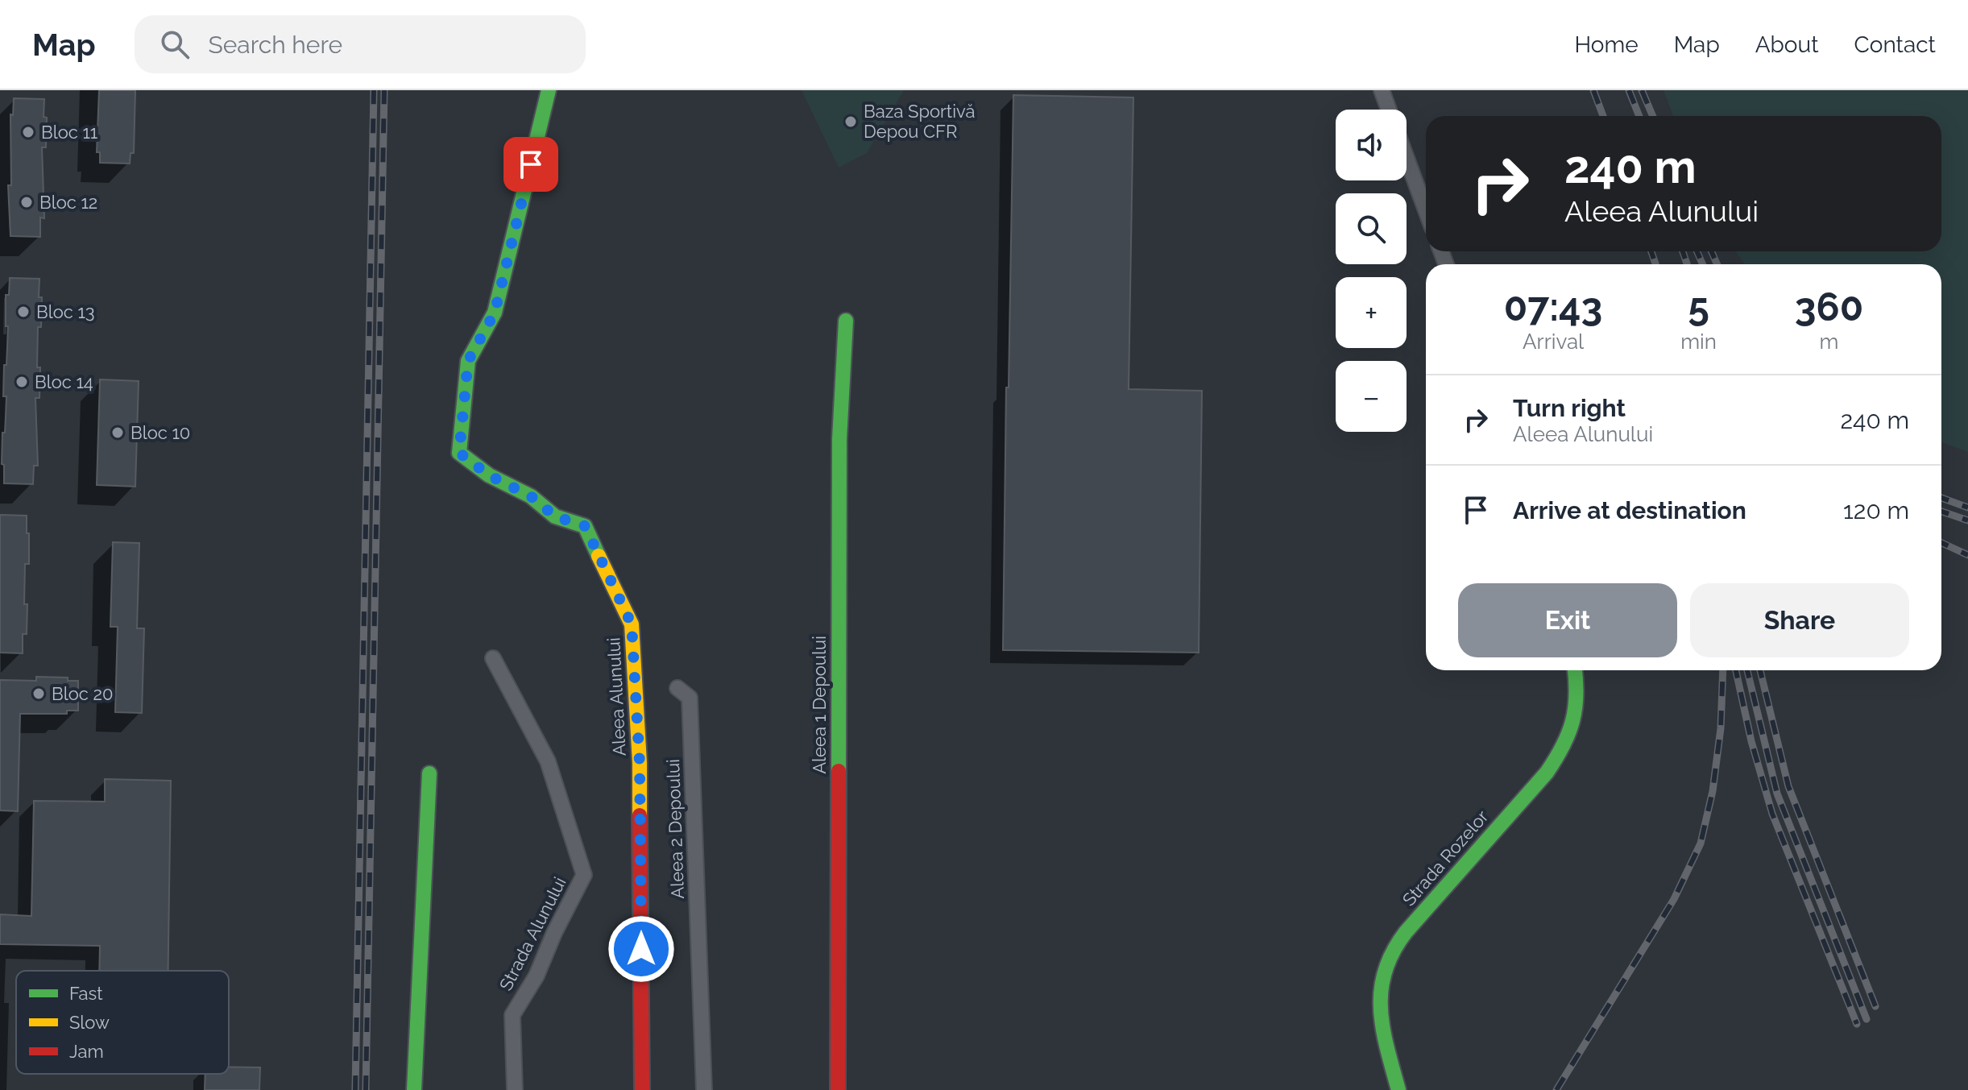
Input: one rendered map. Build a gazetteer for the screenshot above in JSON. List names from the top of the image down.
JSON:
{
  "streets": {
    "street": [
      "Aleea Alunului",
      "Aleea 1 Depoului",
      "Aleea 2 Depoului",
      "Strada Rozelor",
      "Strada Alunului"
    ]
  },
  "places": [
    "Baza Sportivă Depou CFR",
    "Bloc 11",
    "Bloc 12",
    "Bloc 13",
    "Bloc 14",
    "Bloc 10",
    "Bloc 20"
  ],
  "legend": ["Fast", "Slow", "Jam"],
  "page": {
    "header": "Map",
    "search": "Search here",
    "nav": [
      "Home",
      "Map",
      "About",
      "Contact"
    ],
    "map_buttons": ["+", "−"],
    "turn": ["240 m", "Aleea Alunului"],
    "eta": [
      "07:43",
      "Arrival",
      "5",
      "min",
      "360",
      "m"
    ],
    "list": [
      {
        "name": "Turn right",
        "note": "Aleea Alunului",
        "value": "240 m"
      },
      {
        "name": "Arrive at destination",
        "value": "120 m"
      }
    ],
    "buttons": ["Exit", "Share"]
  }
}
